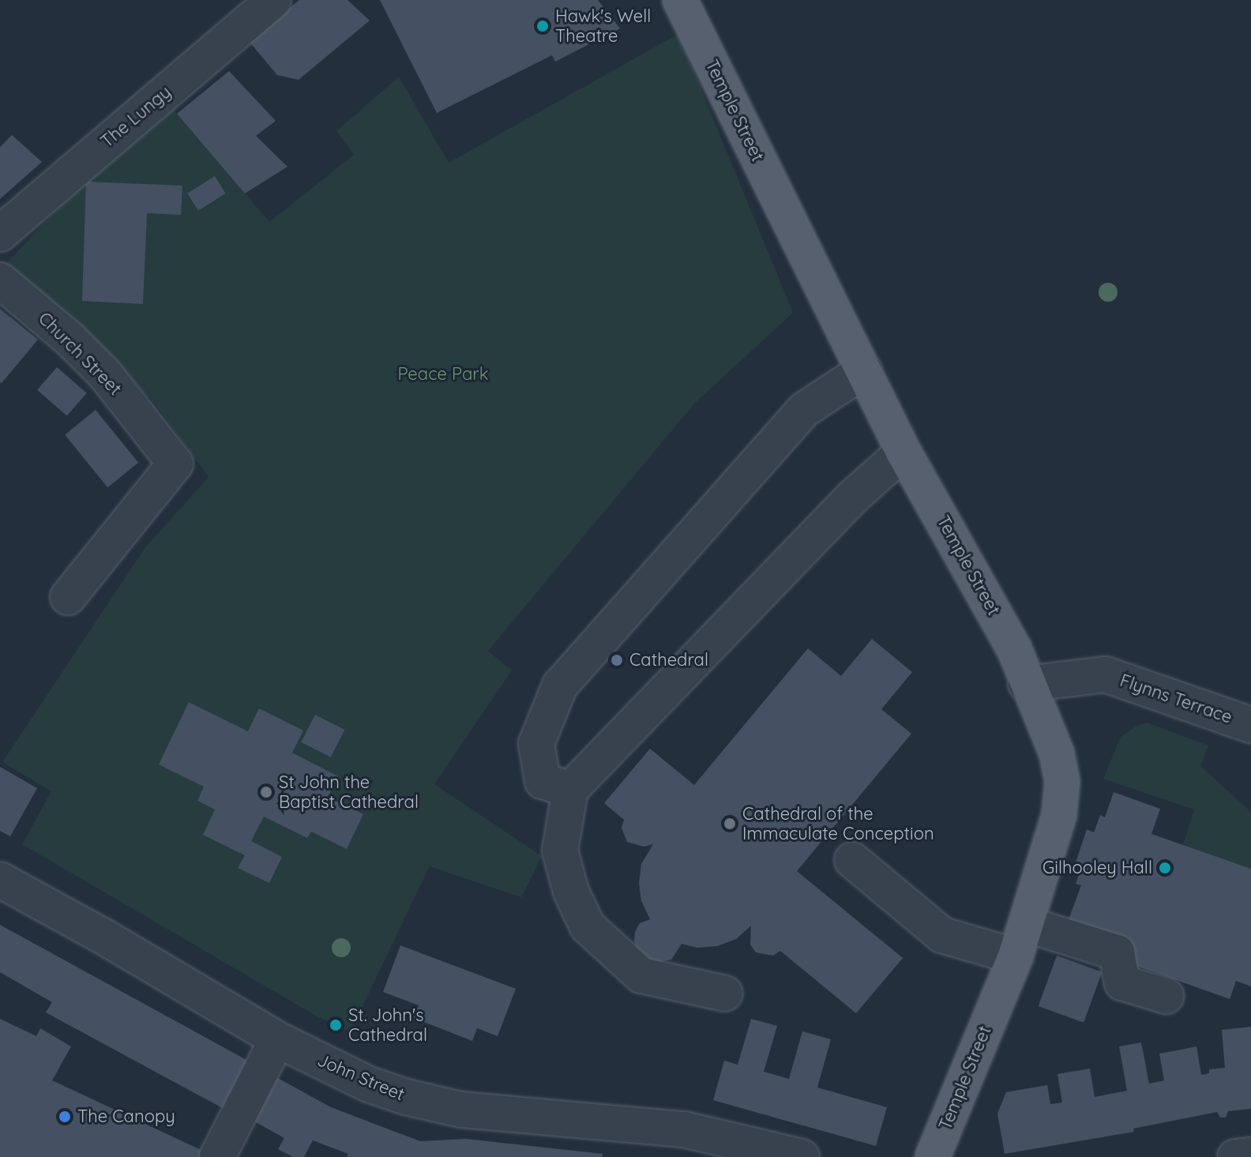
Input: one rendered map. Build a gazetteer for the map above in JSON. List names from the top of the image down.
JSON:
{
  "streets": {
    "main road": ["Temple Street"],
    "street": [
      "The Lungy",
      "Church Street",
      "Flynns Terrace",
      "John Street"
    ]
  },
  "crossings": [
    ["Temple Street", "Flynns Terrace"]
  ],
  "parks": ["Peace Park"],
  "places": [
    "Hawk's Well Theatre",
    "Cathedral",
    "St John the Baptist Cathedral",
    "Cathedral of the Immaculate Conception",
    "Gilhooley Hall",
    "St. John's Cathedral",
    "The Canopy"
  ]
}
